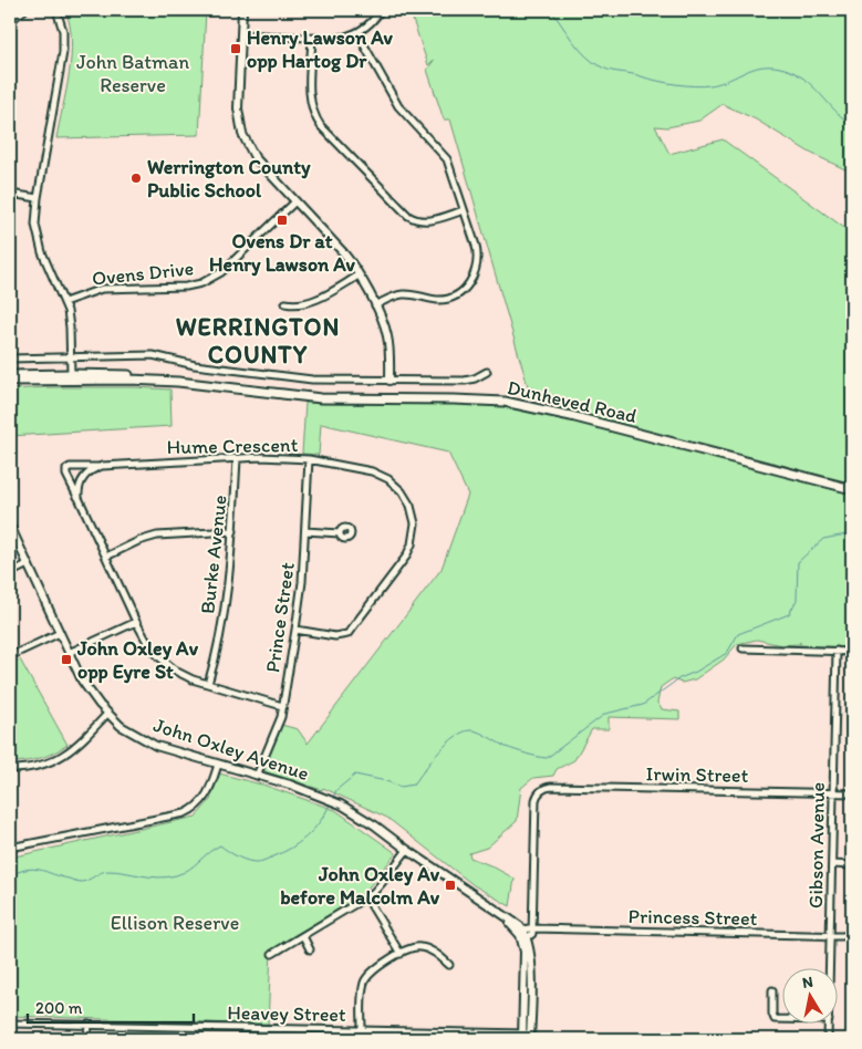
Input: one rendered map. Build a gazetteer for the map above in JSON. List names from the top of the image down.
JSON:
{
  "streets": {
    "main road": ["Dunheved Road"],
    "street": [
      "Ovens Drive",
      "Hume Crescent",
      "Burke Avenue",
      "Prince Street",
      "John Oxley Avenue",
      "Irwin Street",
      "Gibson Avenue",
      "Princess Street",
      "Heavey Street"
    ]
  },
  "crossings": [
    ["Hume Crescent", "Burke Avenue"],
    ["Hume Crescent", "Prince Street"],
    ["Prince Street", "John Oxley Avenue"],
    ["John Oxley Avenue", "Irwin Street"],
    ["John Oxley Avenue", "Princess Street"],
    ["Irwin Street", "Gibson Avenue"],
    ["Irwin Street", "Princess Street"],
    ["Gibson Avenue", "Princess Street"]
  ],
  "districts": ["WERRINGTON COUNTY"],
  "parks": ["John Batman Reserve", "Ellison Reserve"],
  "places": {
    "transit": [
      "Henry Lawson Av opp Hartog Dr",
      "Ovens Dr at Henry Lawson Av",
      "John Oxley Av opp Eyre St",
      "John Oxley Av before Malcolm Av"
    ],
    "other": ["Werrington County Public School"]
  },
  "scale_bar": "200 m",
  "north": "top"
}
